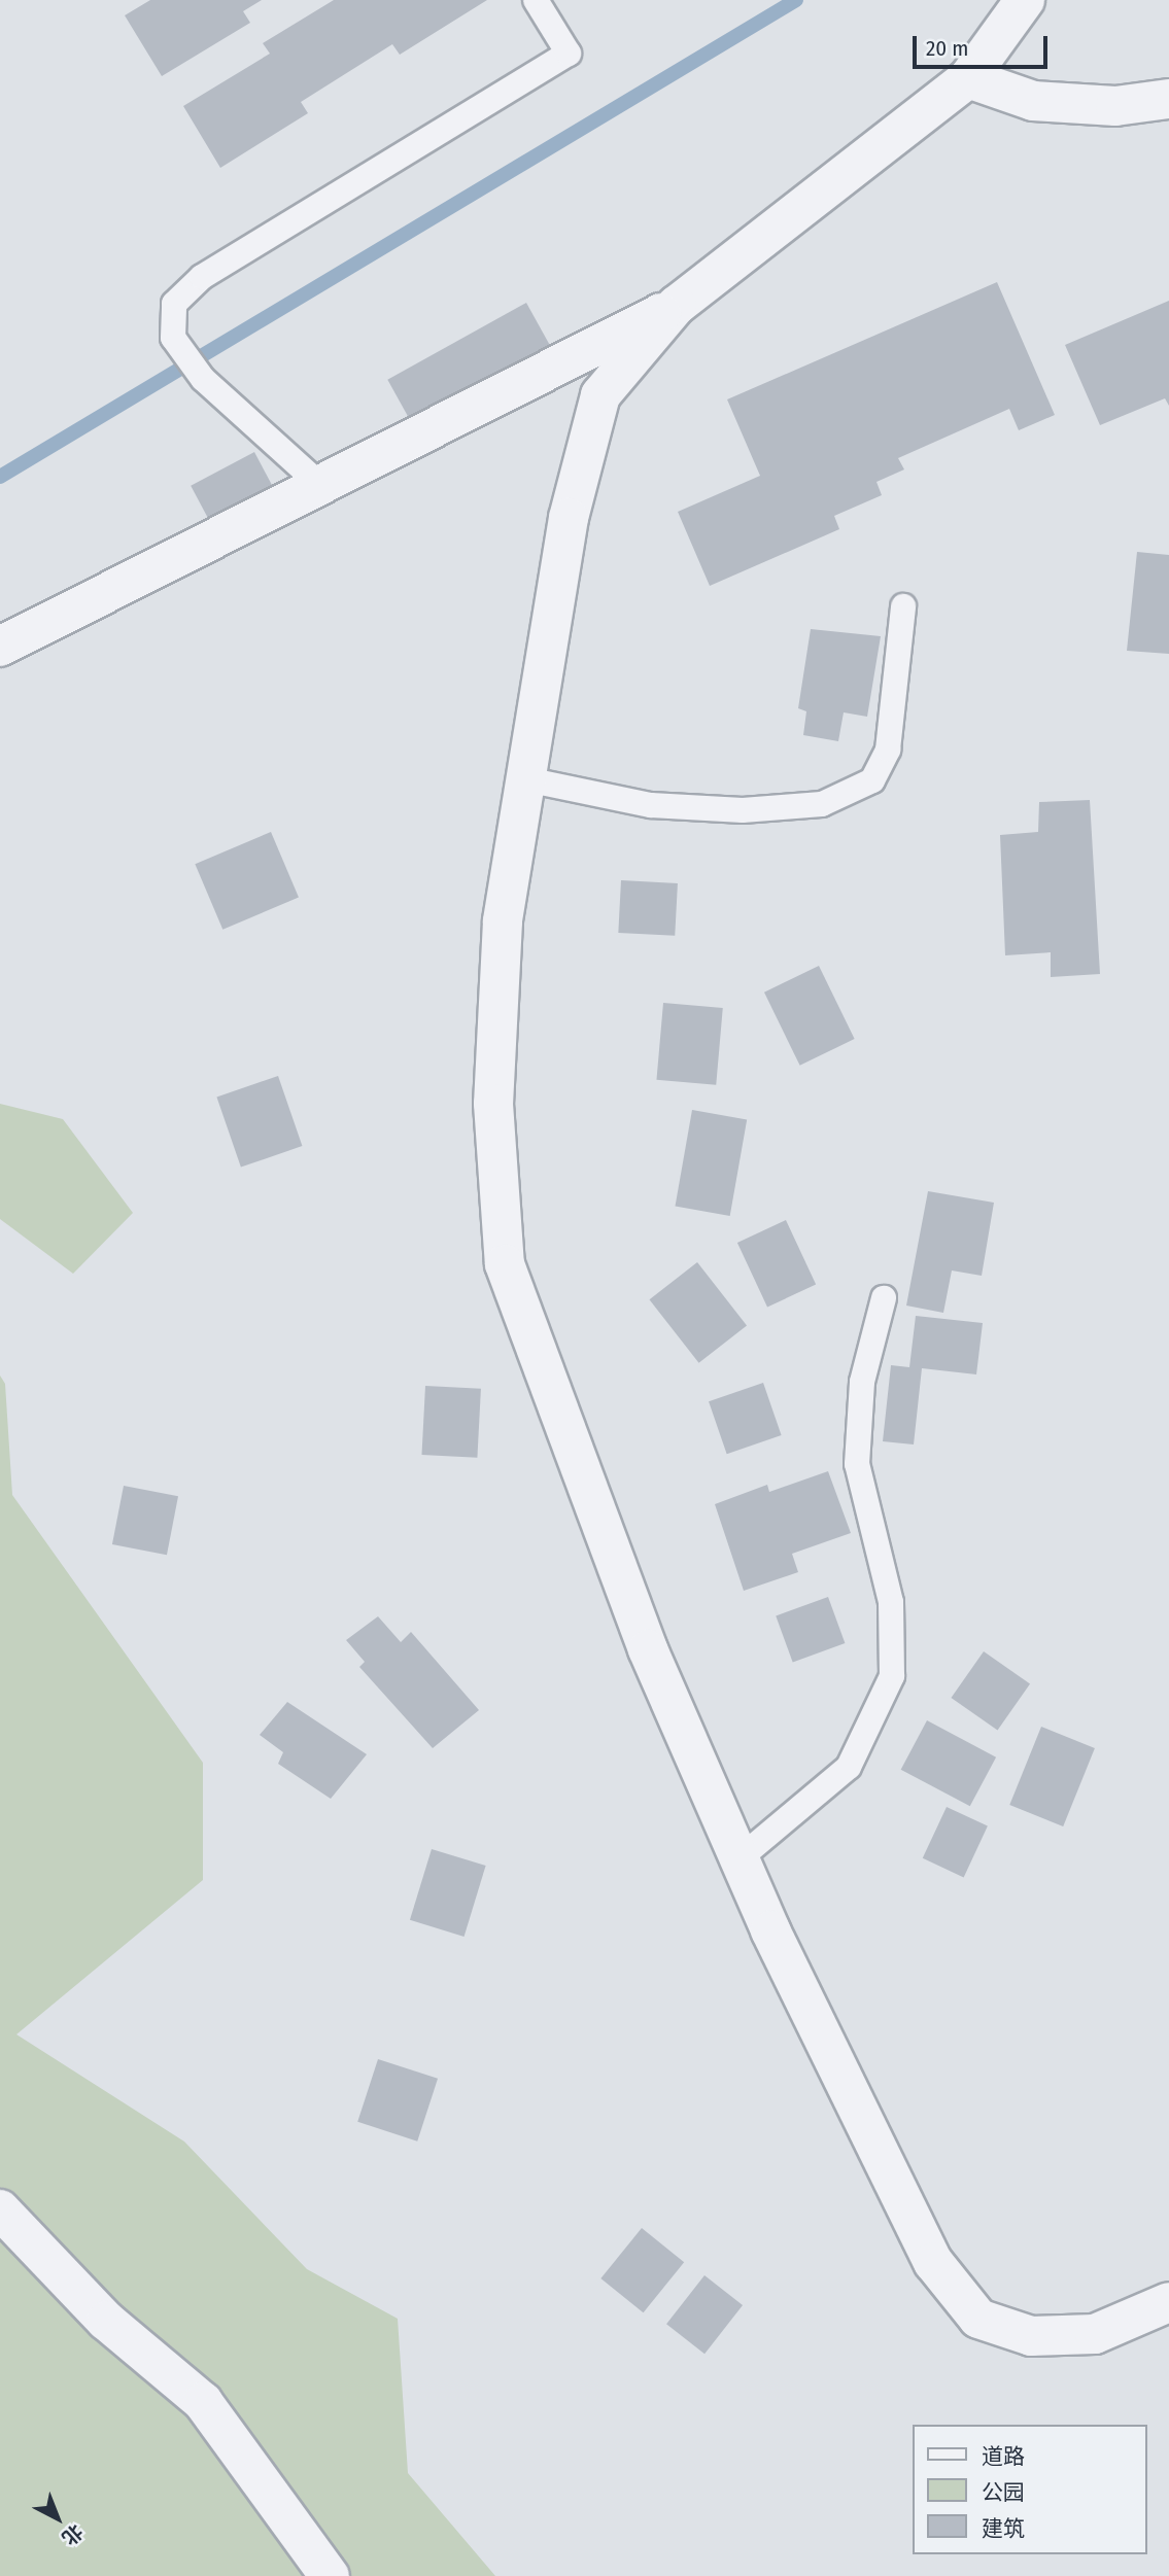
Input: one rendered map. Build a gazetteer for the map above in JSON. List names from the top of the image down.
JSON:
{
  "legend": ["道路", "公园", "建筑"],
  "scale_bar": "20 m",
  "north": "bottom right"
}
